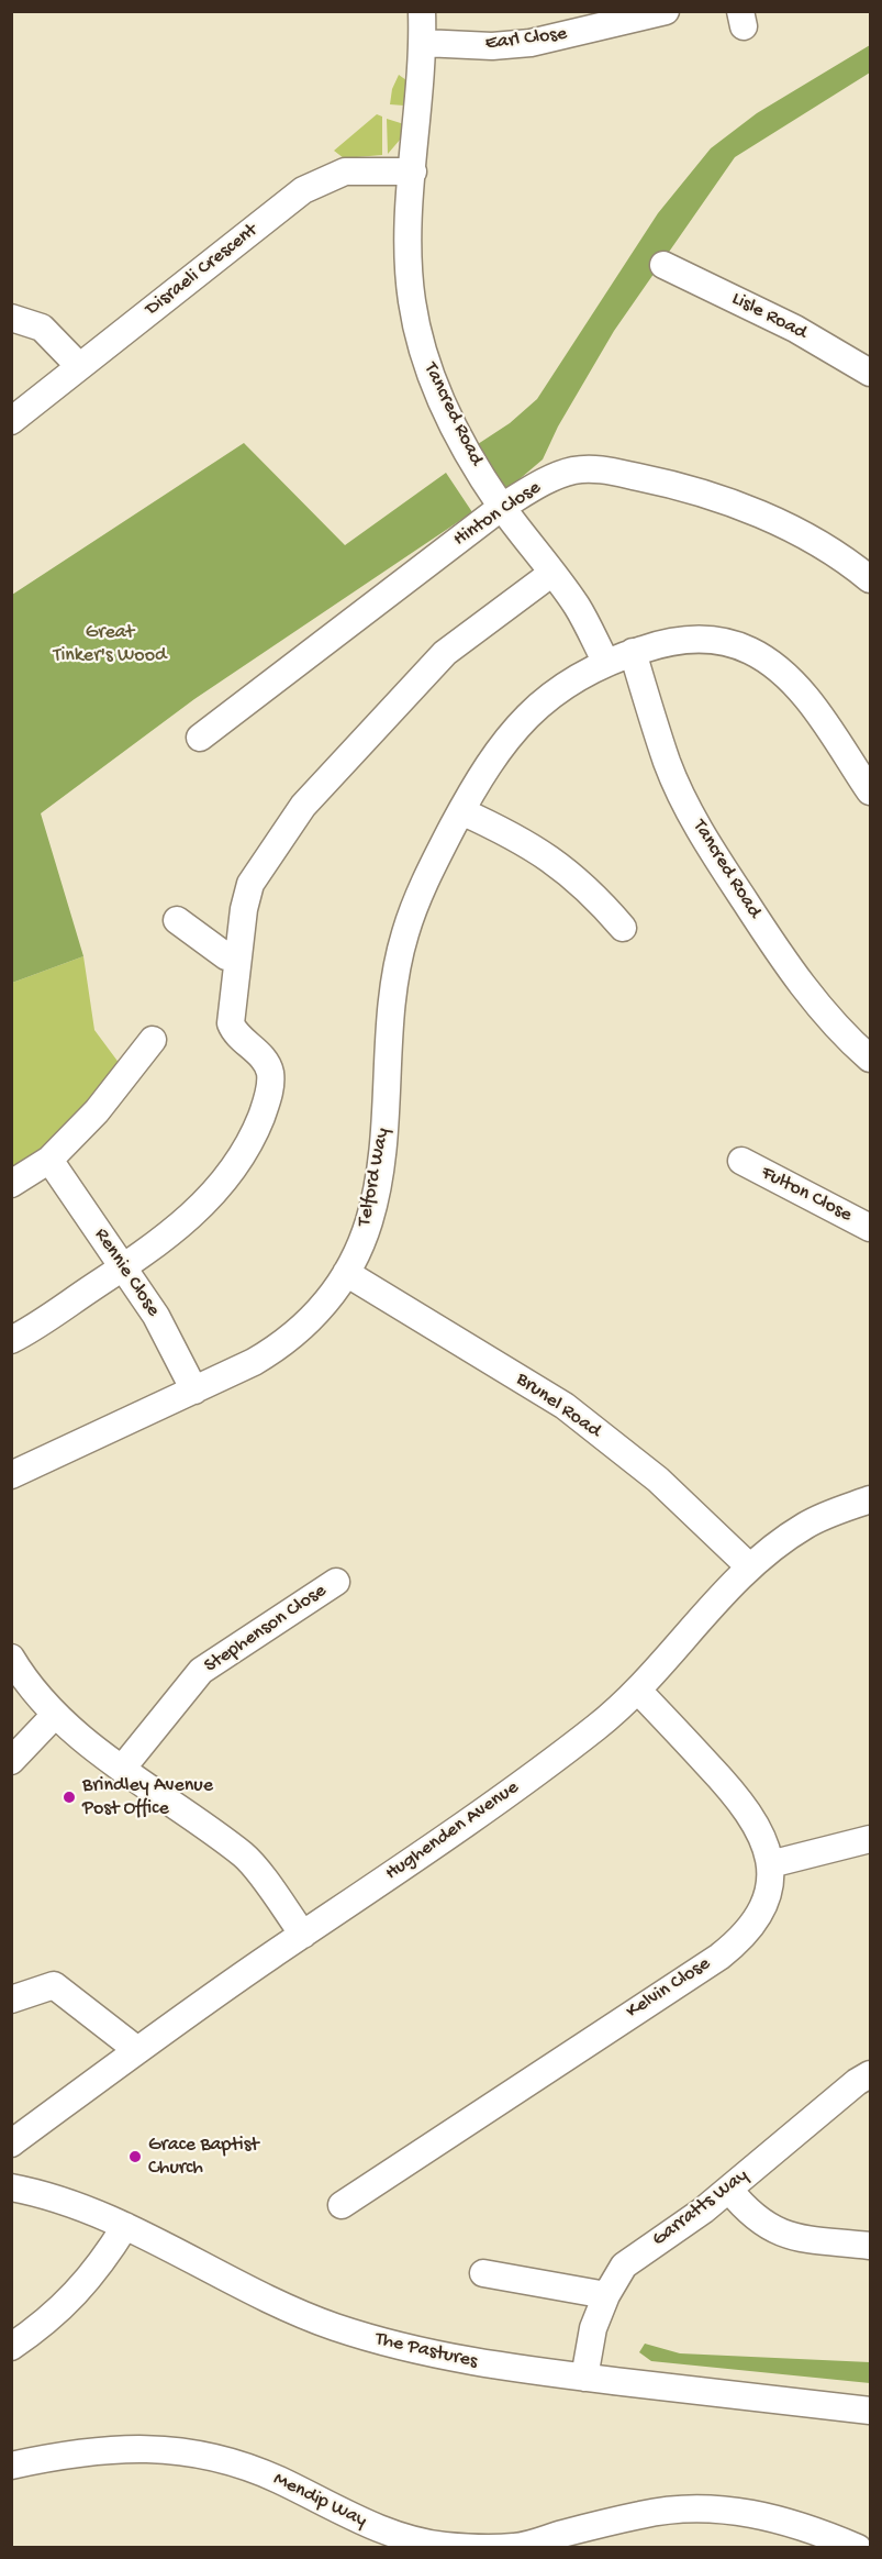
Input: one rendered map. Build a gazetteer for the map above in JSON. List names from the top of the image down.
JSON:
{
  "streets": {
    "street": [
      "Earl Close",
      "Disraeli Crescent",
      "Lisle Road",
      "Tancred Road",
      "Hinton Close",
      "Telford Way",
      "Fulton Close",
      "Rennie Close",
      "Brunel Road",
      "Stephenson Close",
      "Hughenden Avenue",
      "Kelvin Close",
      "Garratts Way",
      "The Pastures",
      "Mendip Way"
    ]
  },
  "crossings": [
    ["Earl Close", "Tancred Road"],
    ["Disraeli Crescent", "Tancred Road"],
    ["Tancred Road", "Hinton Close"],
    ["Tancred Road", "Telford Way"],
    ["Telford Way", "Rennie Close"],
    ["Telford Way", "Brunel Road"],
    ["Brunel Road", "Hughenden Avenue"],
    ["Hughenden Avenue", "Kelvin Close"],
    ["Garratts Way", "The Pastures"]
  ],
  "parks": ["Great Tinker's Wood"],
  "places": ["Brindley Avenue Post Office", "Grace Baptist Church"]
}
